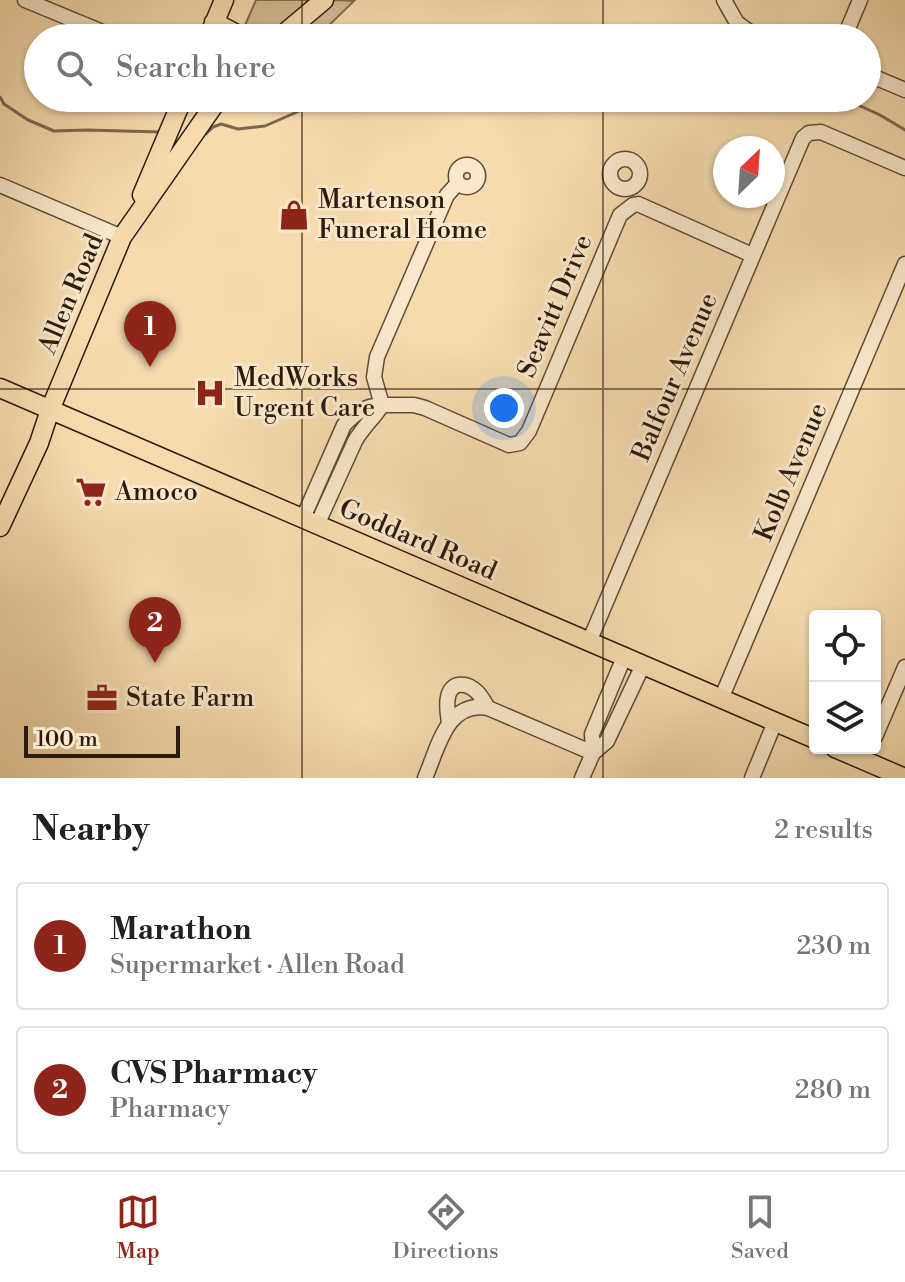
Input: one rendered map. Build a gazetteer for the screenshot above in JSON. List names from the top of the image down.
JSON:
{
  "streets": {
    "main road": ["Allen Road", "Goddard Road"],
    "street": ["Seavitt Drive", "Balfour Avenue", "Kolb Avenue"]
  },
  "crossings": [
    ["Allen Road", "Goddard Road"],
    ["Balfour Avenue", "Goddard Road"],
    ["Kolb Avenue", "Goddard Road"]
  ],
  "places": {
    "shop": ["Martenson Funeral Home"],
    "hospital": ["MedWorks Urgent Care"],
    "supermarket": ["Amoco"],
    "office": ["State Farm"]
  },
  "scale_bar": "100 m",
  "north": "top right",
  "page": {
    "search": "Search here",
    "pins": ["1", "2"],
    "scale": "100 m",
    "heading": ["Nearby", "2 results"],
    "list": [
      {
        "mark": "1",
        "name": "Marathon",
        "note": "Supermarket · Allen Road",
        "value": "230 m"
      },
      {
        "mark": "2",
        "name": "CVS Pharmacy",
        "note": "Pharmacy",
        "value": "280 m"
      }
    ],
    "nav": ["Map", "Directions", "Saved"]
  }
}
